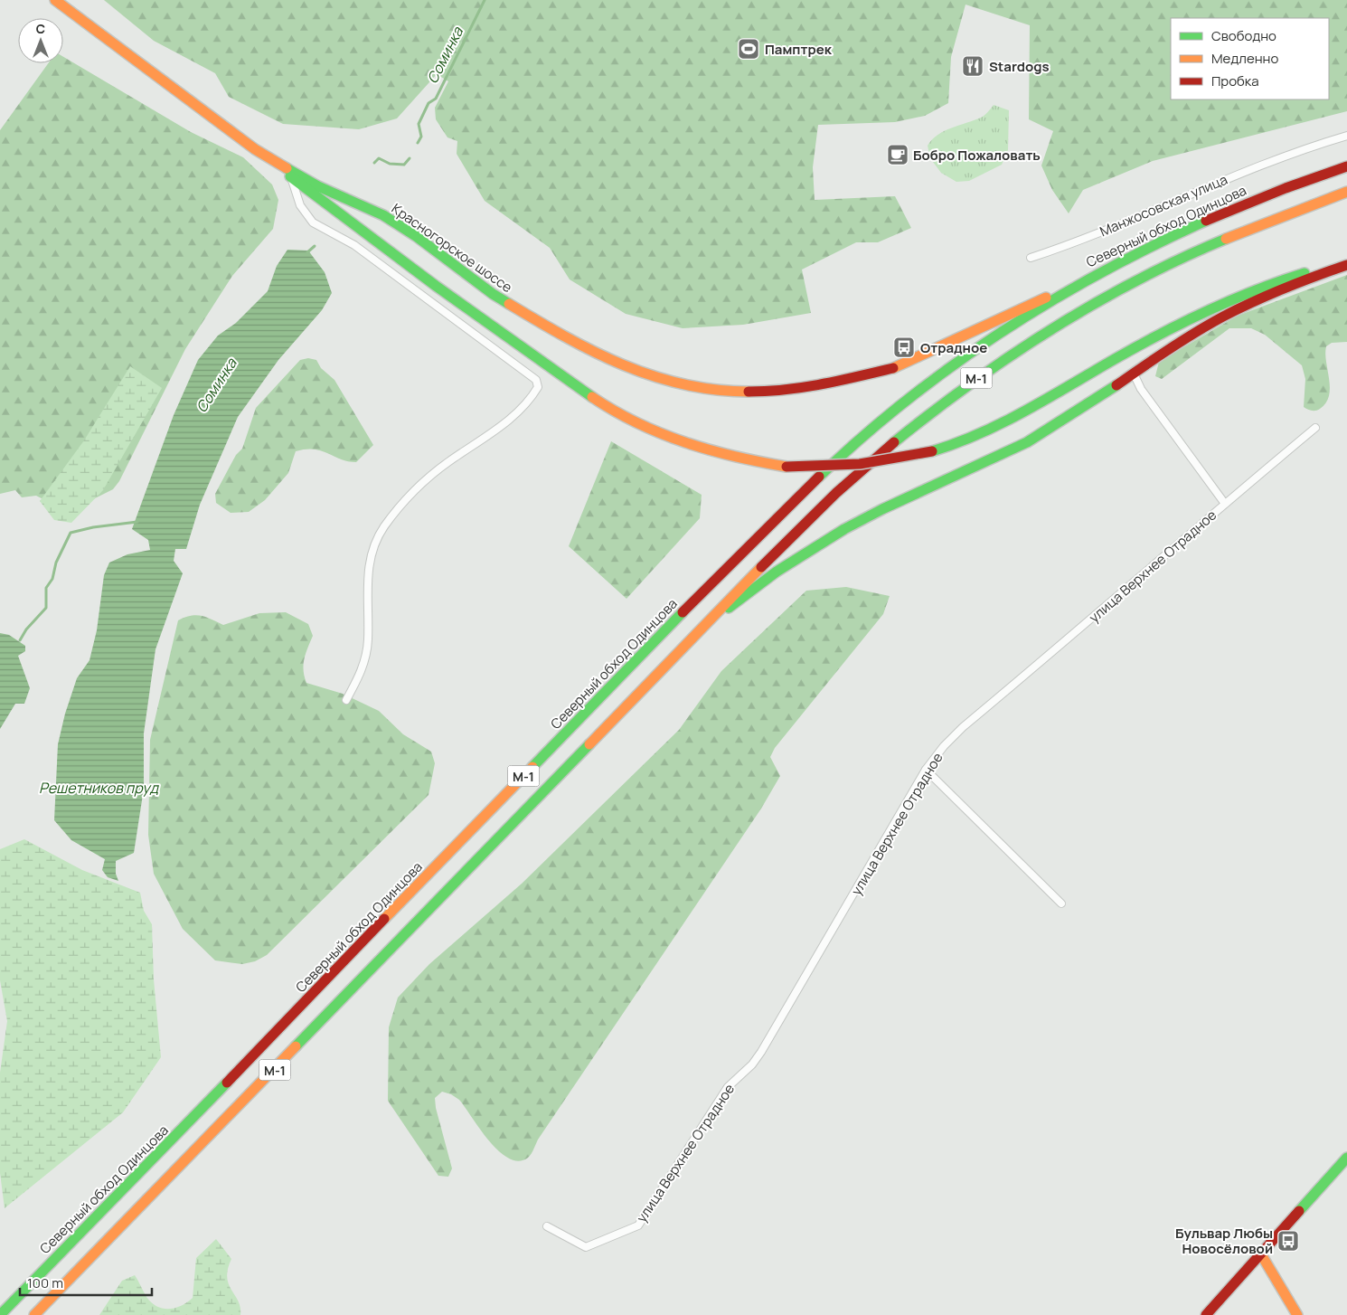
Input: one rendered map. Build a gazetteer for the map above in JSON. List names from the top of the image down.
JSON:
{
  "streets": {
    "main road": ["Северный обход Одинцова", "Красногорское шоссе", "М-1"],
    "street": ["Манжосовская улица", "улица Верхнее Отрадное"]
  },
  "crossings": [
    ["Северный обход Одинцова", "Красногорское шоссе"]
  ],
  "water": ["Соминка", "Решетников пруд"],
  "places": {
    "sports": ["Памптрек"],
    "restaurant": ["Stardogs"],
    "cafe": ["Бобро Пожаловать"],
    "bus stop": ["Отрадное", "Бульвар Любы Новосёловой"]
  },
  "legend": ["Свободно", "Медленно", "Пробка"],
  "scale_bar": "100 m",
  "north": "top"
}
